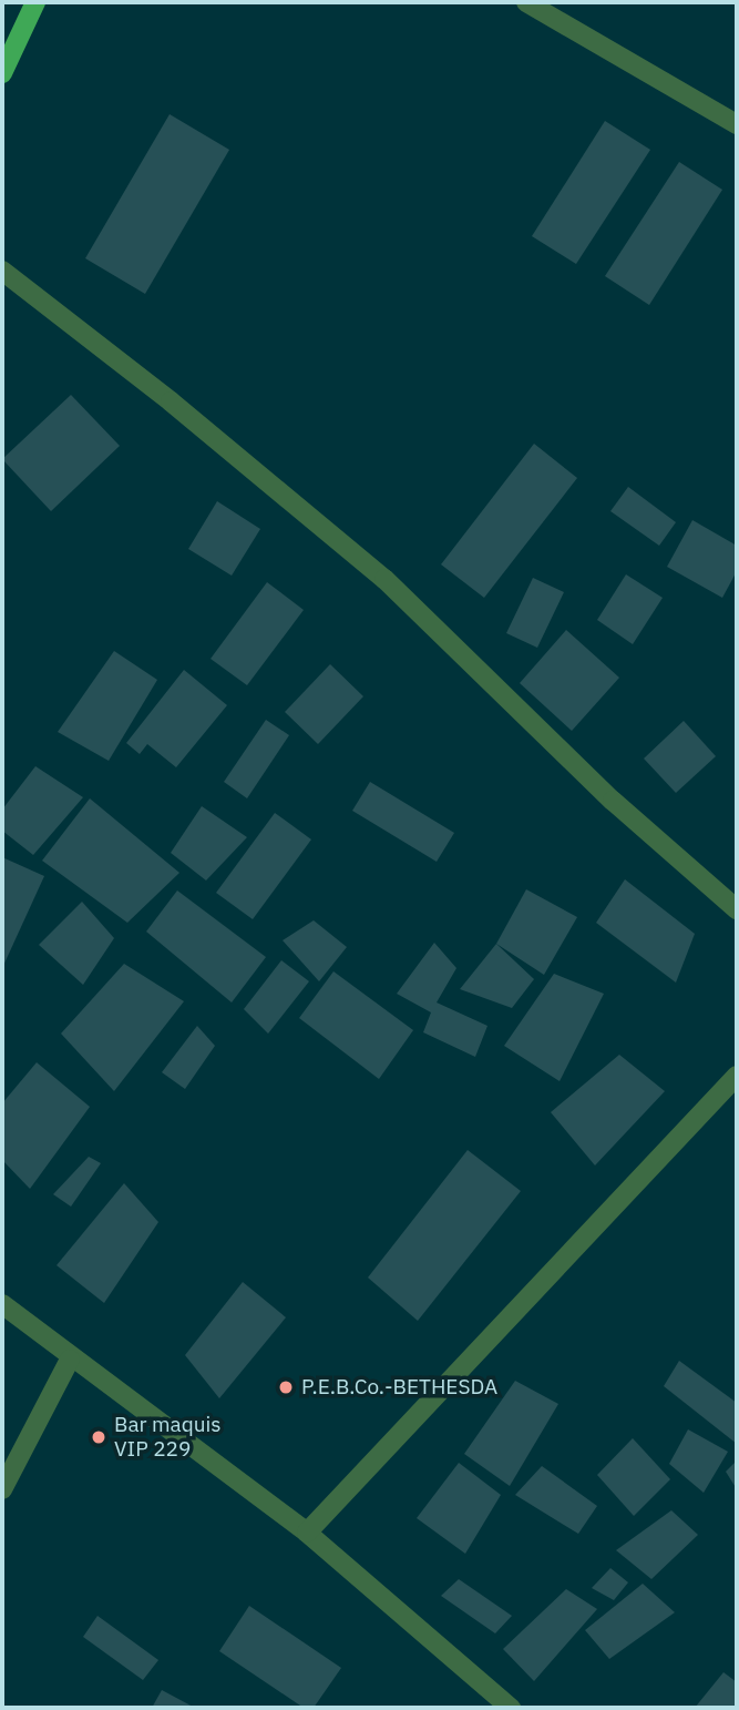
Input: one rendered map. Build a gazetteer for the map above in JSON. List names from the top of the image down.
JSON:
{
  "places": ["P.E.B.Co.-BETHESDA", "Bar maquis VIP 229"]
}
